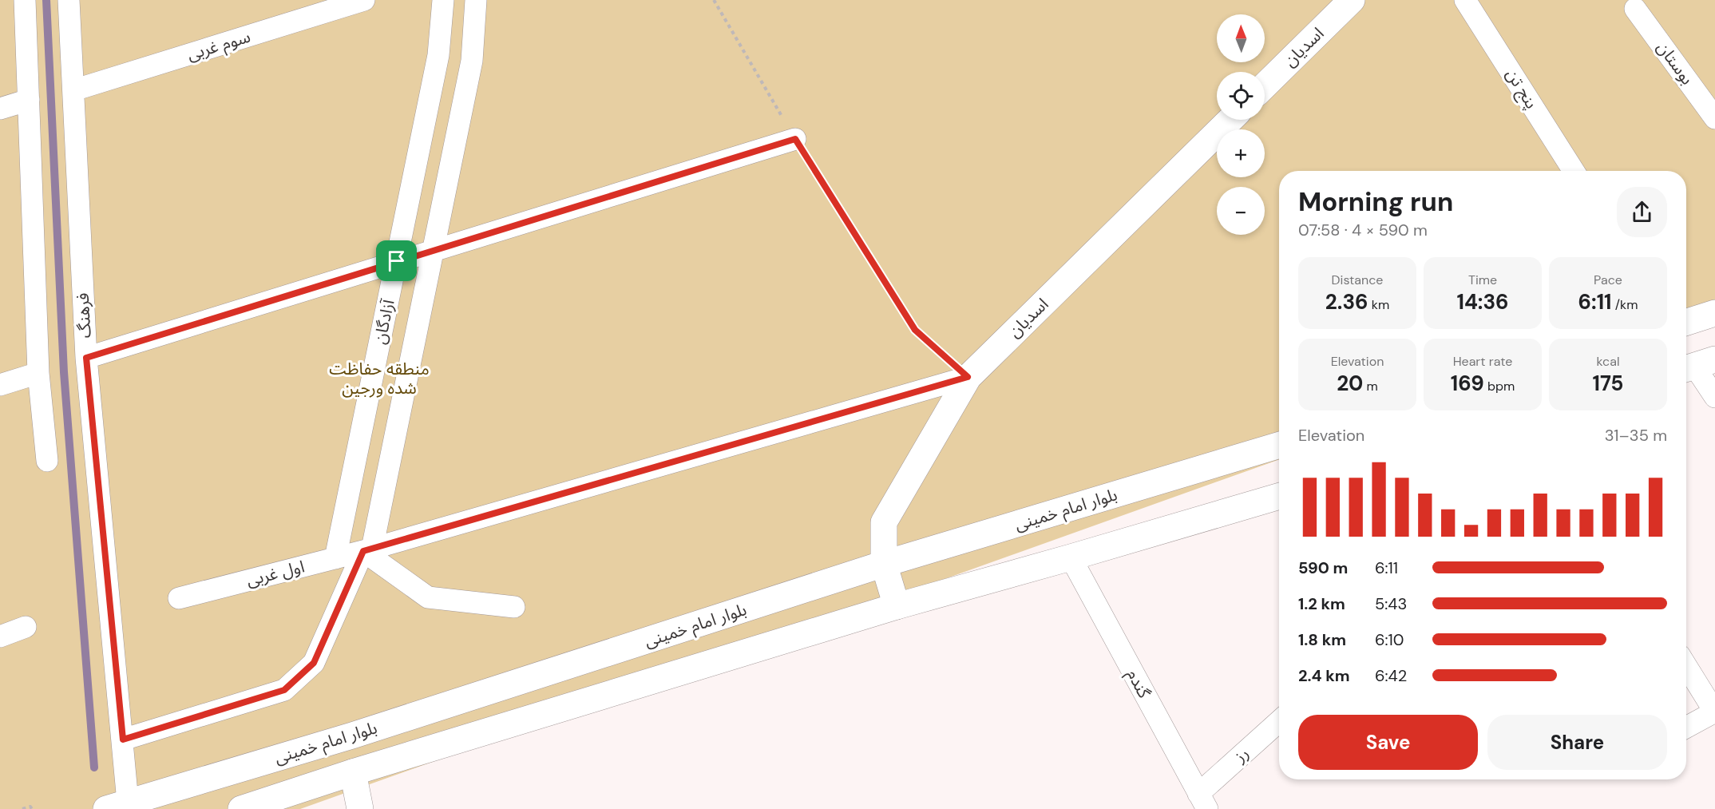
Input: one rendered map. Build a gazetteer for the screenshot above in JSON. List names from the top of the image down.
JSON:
{
  "streets": {
    "main road": ["اسدیان", "بلوار امام خمینی"],
    "street": [
      "سوم غربی",
      "بوستان",
      "پنج تن",
      "فرهنگ",
      "آزادگان",
      "اول غربی",
      "گندم",
      "رز"
    ]
  },
  "crossings": [
    ["سوم غربی", "فرهنگ"],
    ["اسدیان", "بلوار امام خمینی"],
    ["اسدیان", "اول غربی"],
    ["فرهنگ", "آزادگان"],
    ["فرهنگ", "بلوار امام خمینی"],
    ["آزادگان", "اول غربی"],
    ["گندم", "رز"]
  ],
  "parks": ["منطقه حفاظت شده ورجین"],
  "north": "top",
  "page": {
    "map_buttons": ["+", "−"],
    "heading": ["Morning run", "07:58 · 4 × 590 m"],
    "stats": [
      ["Distance", "2.36 km"],
      ["Time", "14:36"],
      ["Pace", "6:11 /km"],
      ["Elevation", "20 m"],
      ["Heart rate", "169 bpm"],
      ["kcal", "175"]
    ],
    "chart": ["Elevation", "31–35 m"],
    "list": [
      {
        "name": "590 m",
        "note": "6:11"
      },
      {
        "name": "1.2 km",
        "note": "5:43"
      },
      {
        "name": "1.8 km",
        "note": "6:10"
      },
      {
        "name": "2.4 km",
        "note": "6:42"
      }
    ],
    "buttons": ["Save", "Share"]
  }
}
